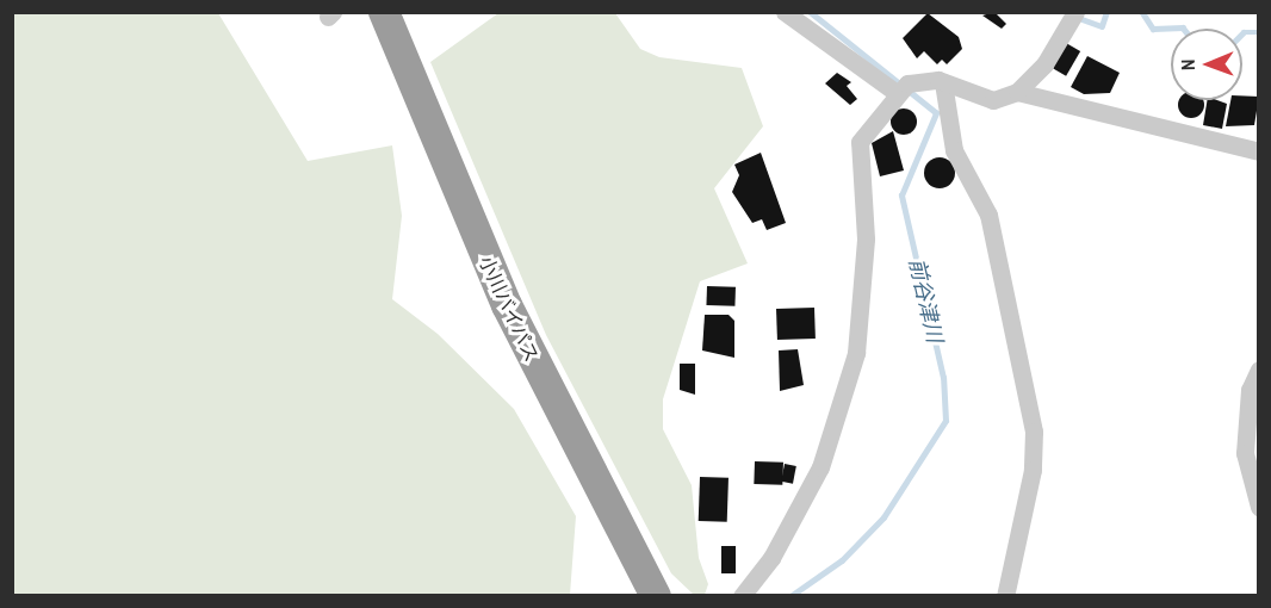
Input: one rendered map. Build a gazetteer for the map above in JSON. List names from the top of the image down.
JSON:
{
  "streets": {
    "highway": ["小川バイパス"]
  },
  "water": ["前谷津川"],
  "north": "left"
}
